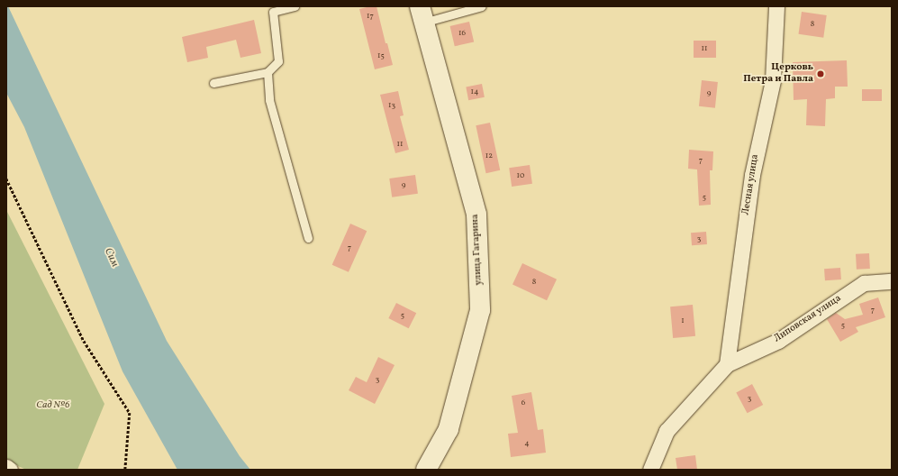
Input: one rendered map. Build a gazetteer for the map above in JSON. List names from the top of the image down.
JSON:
{
  "streets": {
    "street": ["Лесная улица", "улица Гагарина", "Липовская улица"]
  },
  "crossings": [
    ["Лесная улица", "Липовская улица"]
  ],
  "water": ["Сим"],
  "parks": ["Сад №6"],
  "places": ["Церковь Петра и Павла"],
  "house_numbers": [
    "17",
    "8",
    "16",
    "11",
    "15",
    "14",
    "9",
    "13",
    "11",
    "12",
    "7",
    "10",
    "9",
    "5",
    "3",
    "7",
    "8",
    "7",
    "5",
    "1",
    "5",
    "3",
    "3",
    "6",
    "4"
  ]
}
